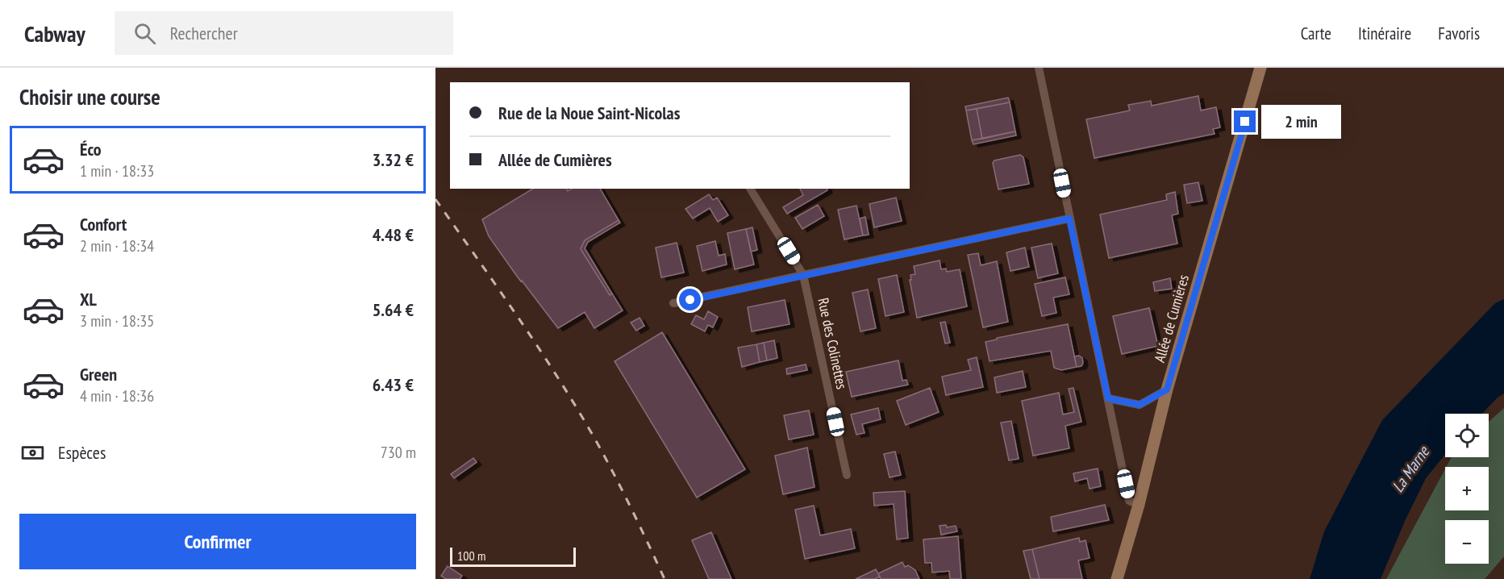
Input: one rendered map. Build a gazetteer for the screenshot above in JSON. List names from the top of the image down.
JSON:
{
  "streets": {
    "main road": ["Allée de Cumières"],
    "street": ["Rue des Colinettes"]
  },
  "water": ["La Marne"],
  "scale_bar": "100 m",
  "page": {
    "header": "Cabway",
    "search": "Rechercher",
    "nav": ["Carte", "Itinéraire", "Favoris"],
    "heading": "Choisir une course",
    "banner": ["Rue de la Noue Saint-Nicolas", "Allée de Cumières"],
    "bubble": "2 min",
    "list": [
      {
        "name": "Éco",
        "note": "1 min · 18:33",
        "value": "3.32 €"
      },
      {
        "name": "Confort",
        "note": "2 min · 18:34",
        "value": "4.48 €"
      },
      {
        "name": "XL",
        "note": "3 min · 18:35",
        "value": "5.64 €"
      },
      {
        "name": "Green",
        "note": "4 min · 18:36",
        "value": "6.43 €"
      }
    ],
    "map_buttons": ["+", "−"],
    "pay": ["Espèces", "730 m"],
    "buttons": "Confirmer",
    "scale": "100 m"
  }
}
